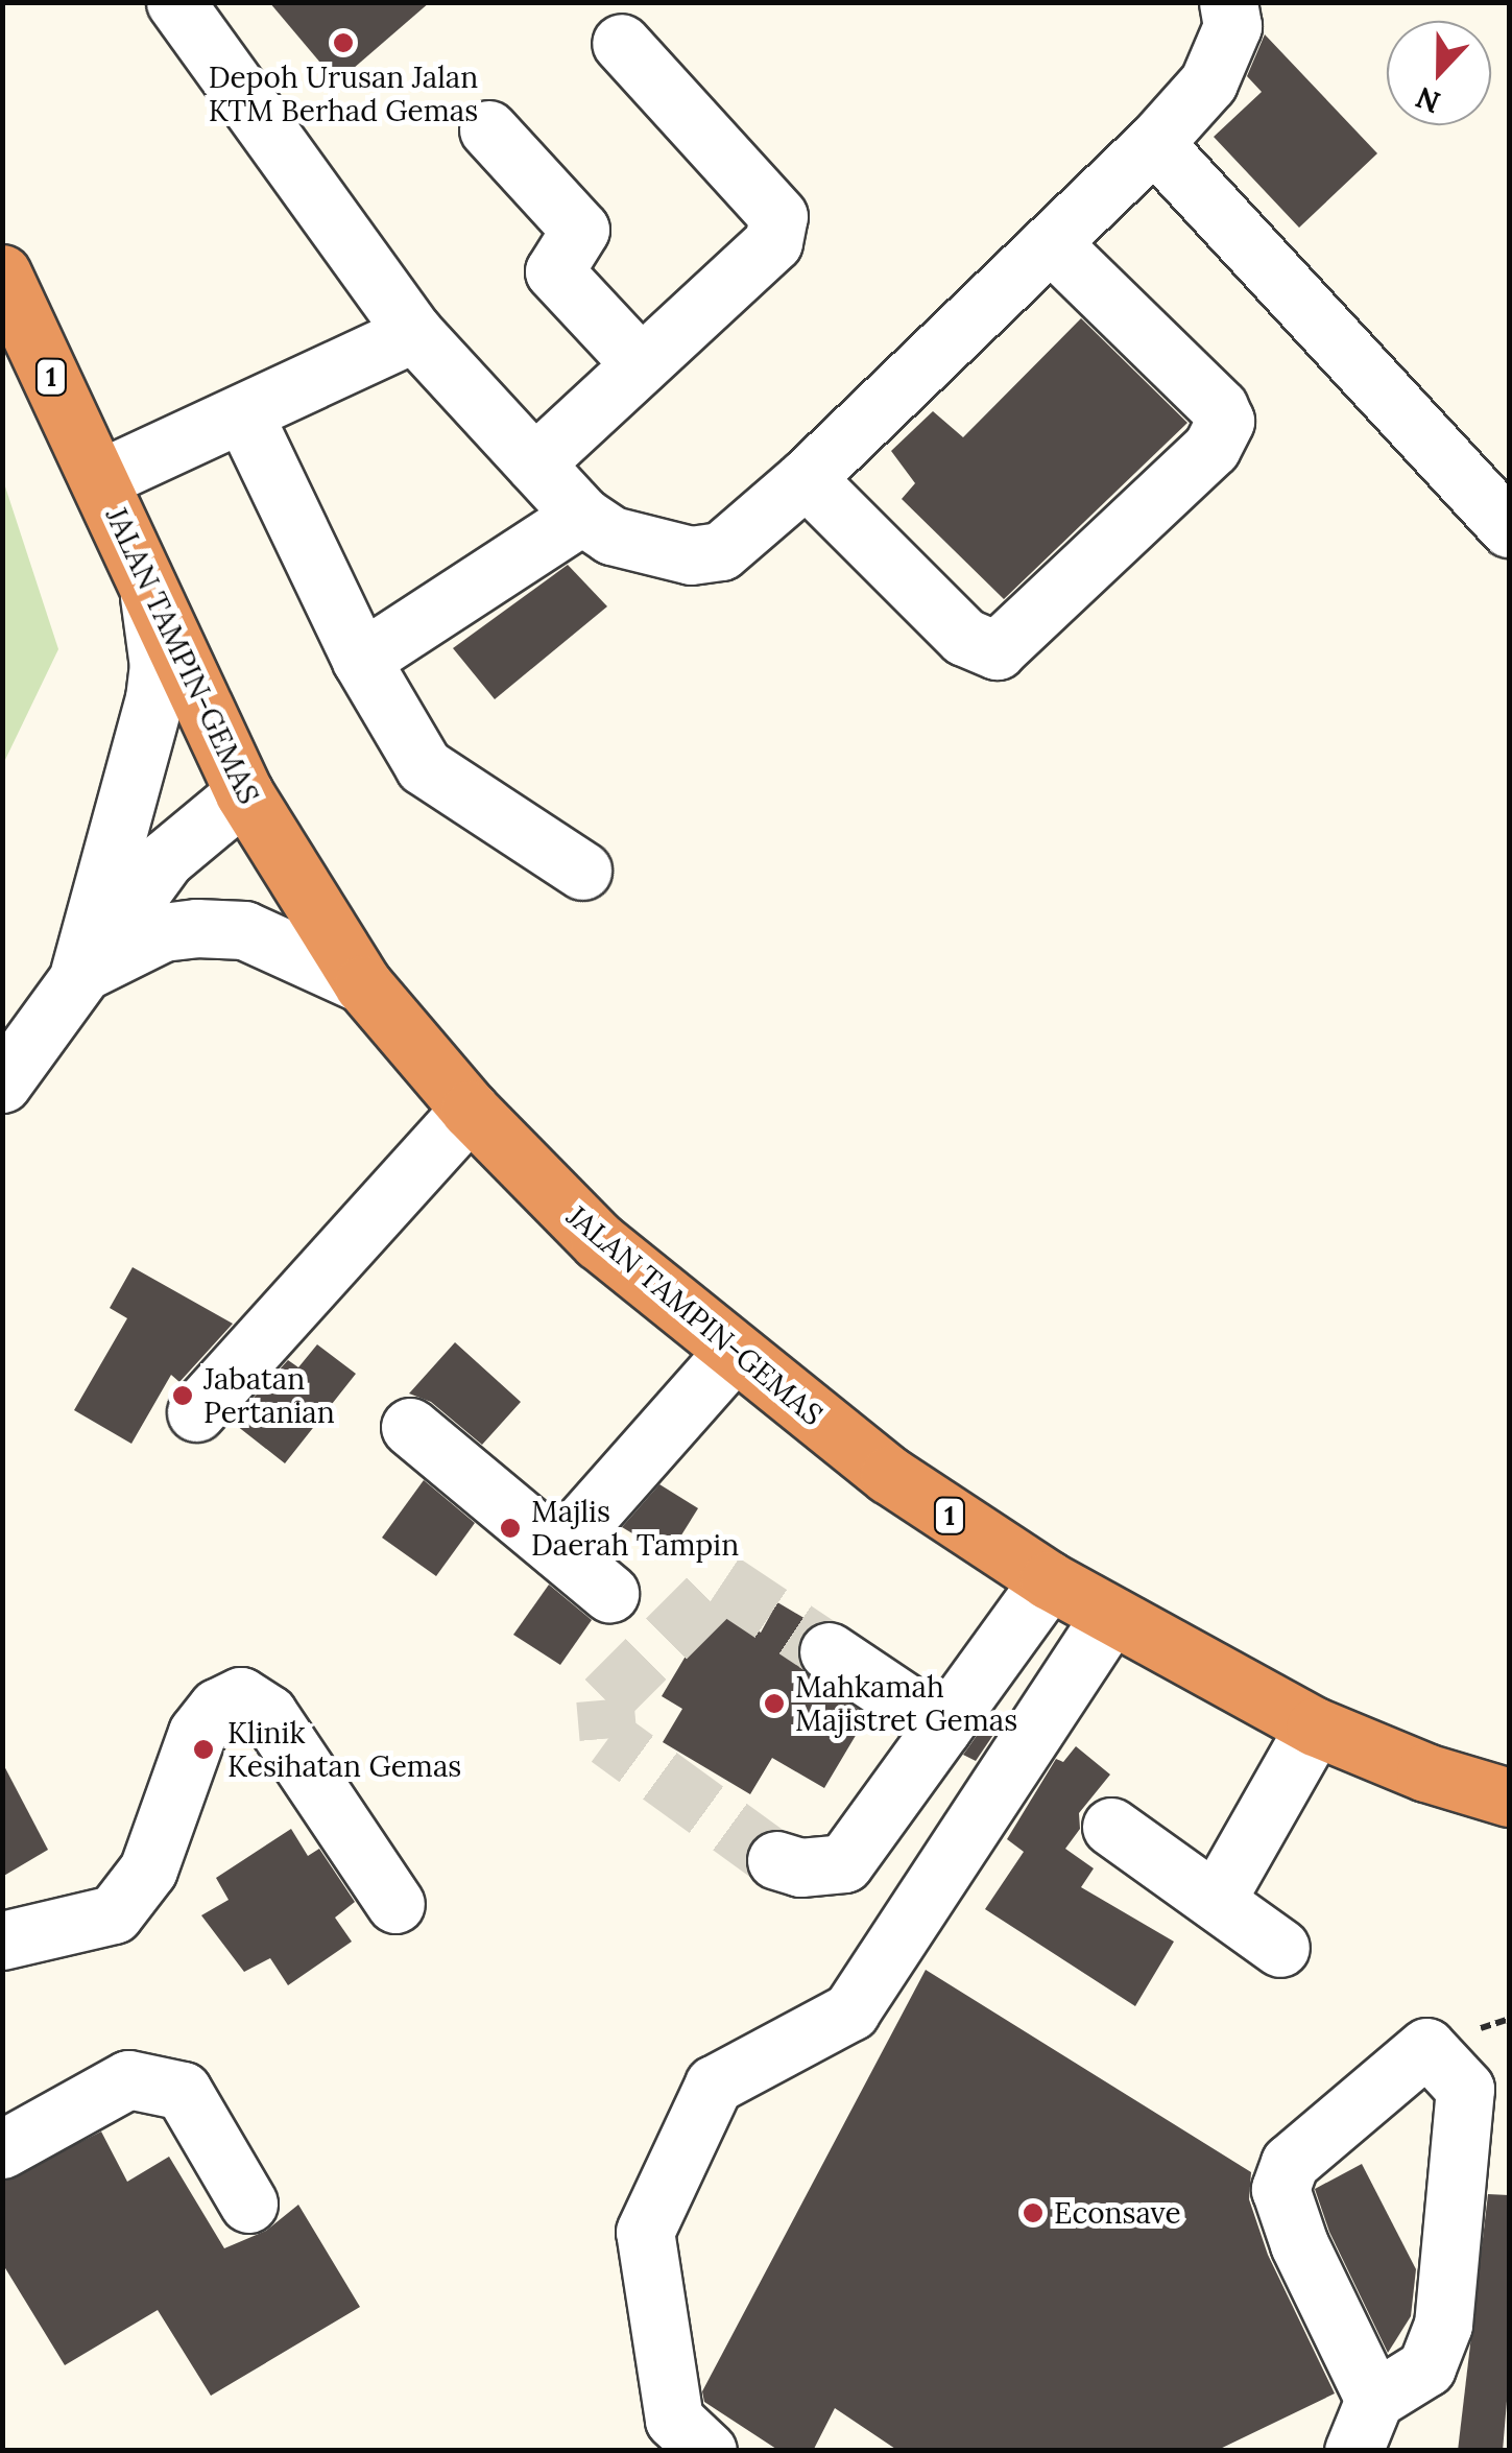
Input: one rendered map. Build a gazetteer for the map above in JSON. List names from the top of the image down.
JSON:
{
  "streets": {
    "highway": ["1", "JALAN TAMPIN-GEMAS"]
  },
  "places": [
    "Depoh Urusan Jalan KTM Berhad Gemas",
    "Jabatan Pertanian",
    "Majlis Daerah Tampin",
    "Mahkamah Majistret Gemas",
    "Klinik Kesihatan Gemas",
    "Econsave"
  ],
  "north": "bottom"
}
